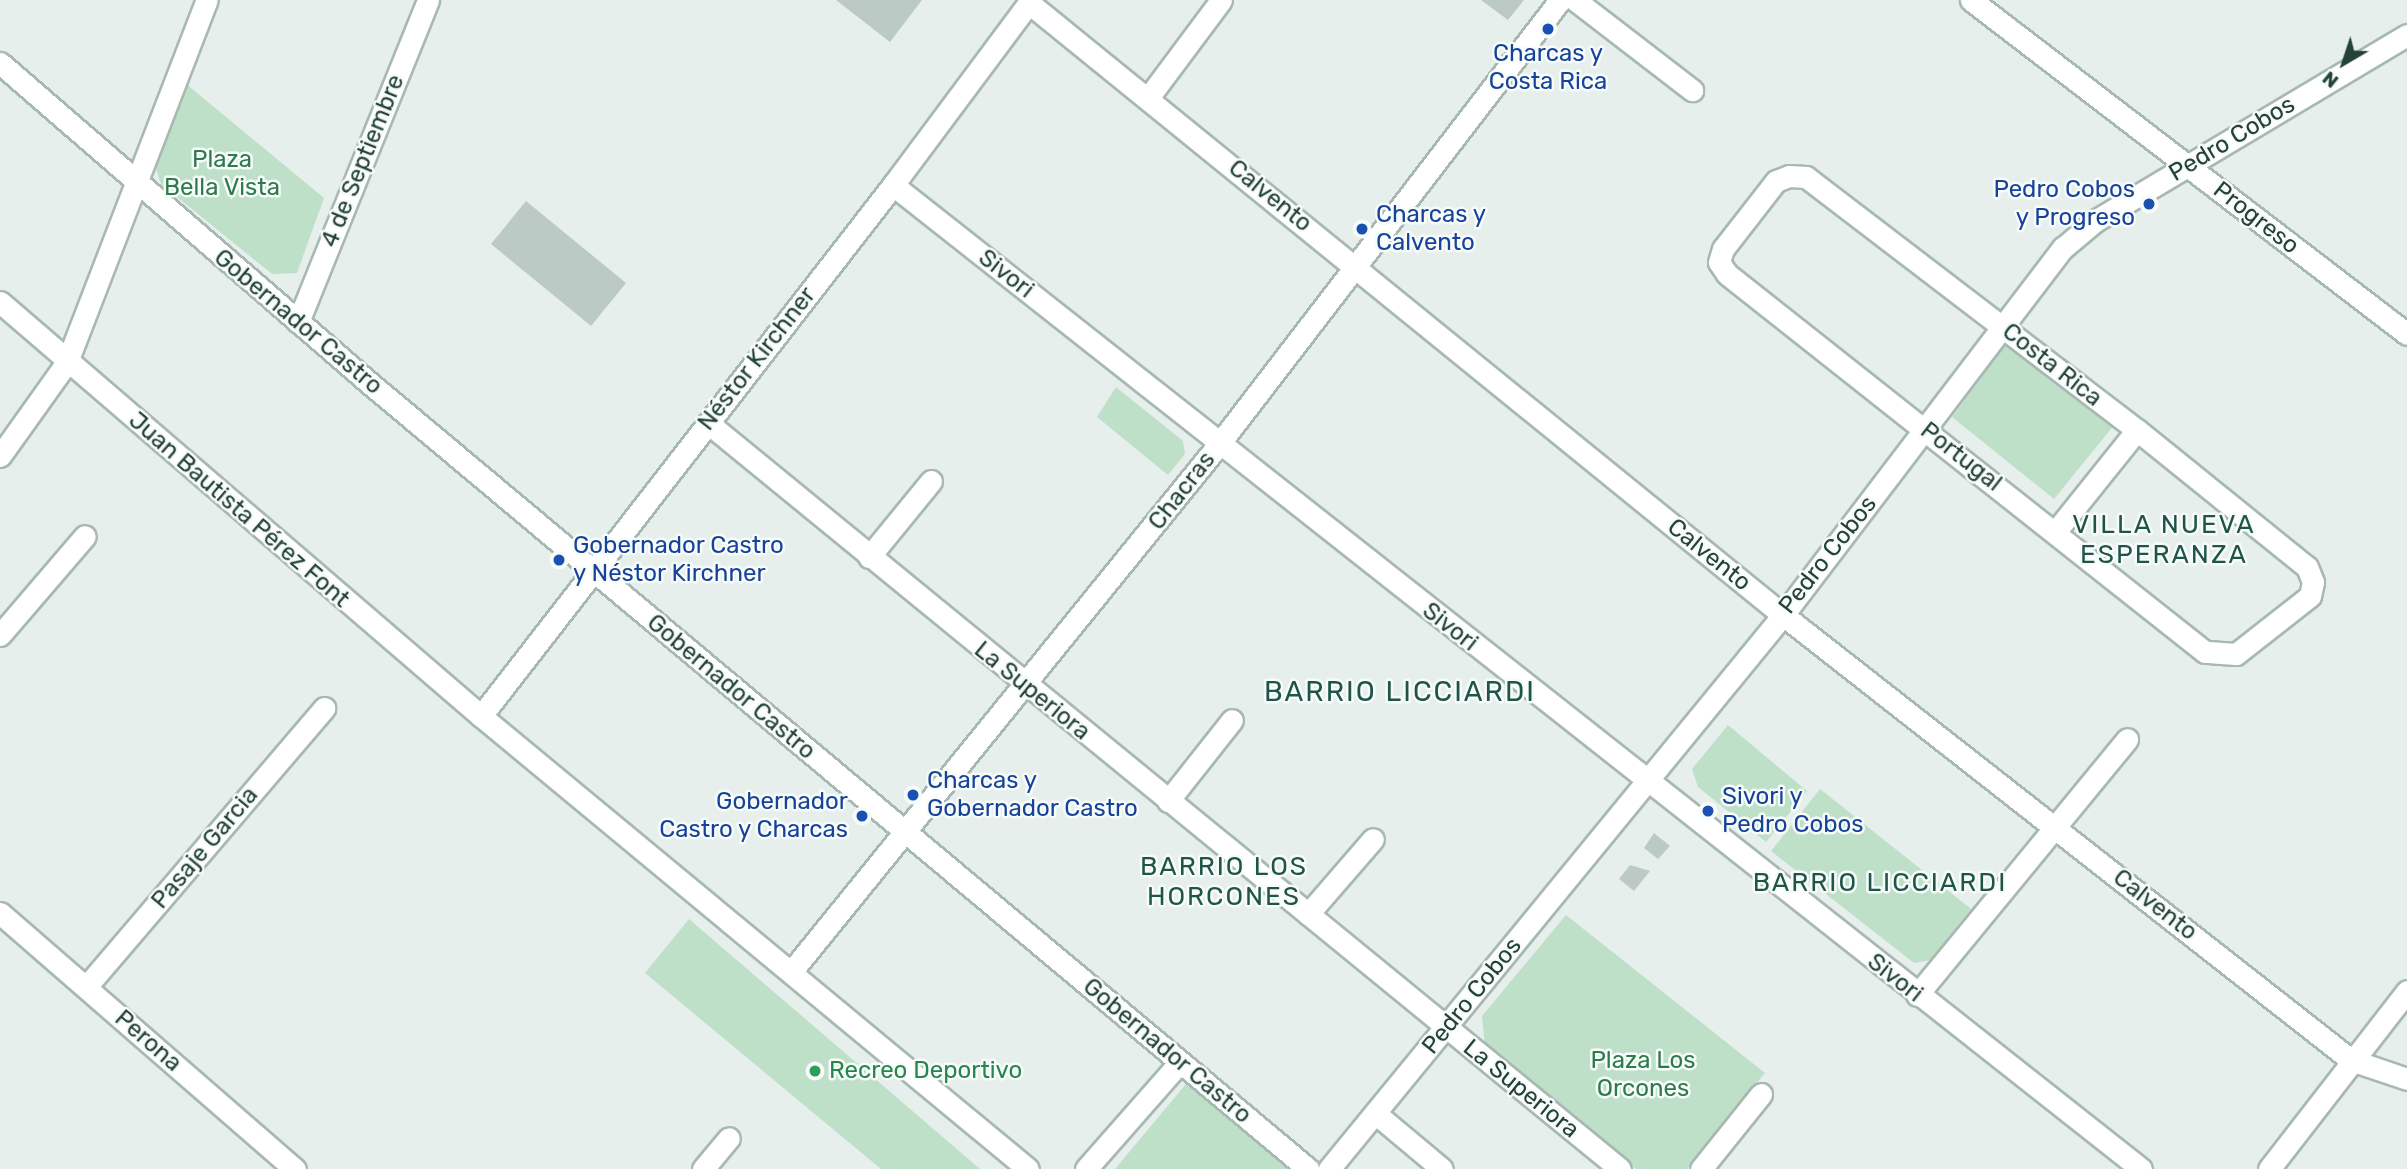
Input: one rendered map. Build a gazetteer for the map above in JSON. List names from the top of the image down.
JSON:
{
  "streets": {
    "street": [
      "Pedro Cobos",
      "4 de Septiembre",
      "Calvento",
      "Progreso",
      "Sivori",
      "Gobernador Castro",
      "Néstor Kirchner",
      "Costa Rica",
      "Portugal",
      "Chacras",
      "Juan Bautista Pérez Font",
      "La Superiora",
      "Pasaje Garcia",
      "Perona"
    ]
  },
  "crossings": [
    ["Pedro Cobos", "Calvento"],
    ["Pedro Cobos", "Progreso"],
    ["Pedro Cobos", "Sivori"],
    ["Pedro Cobos", "Costa Rica"],
    ["Pedro Cobos", "Portugal"],
    ["Pedro Cobos", "La Superiora"],
    ["4 de Septiembre", "Gobernador Castro"],
    ["Calvento", "Néstor Kirchner"],
    ["Calvento", "Chacras"],
    ["Sivori", "Néstor Kirchner"],
    ["Sivori", "Chacras"],
    ["Gobernador Castro", "Néstor Kirchner"],
    ["Gobernador Castro", "Chacras"],
    ["Néstor Kirchner", "Juan Bautista Pérez Font"],
    ["Néstor Kirchner", "La Superiora"],
    ["Costa Rica", "Portugal"],
    ["Chacras", "Juan Bautista Pérez Font"],
    ["Chacras", "La Superiora"],
    ["Pasaje Garcia", "Perona"]
  ],
  "districts": [
    "VILLA NUEVA ESPERANZA",
    "BARRIO LICCIARDI",
    "BARRIO LOS HORCONES",
    "BARRIO LICCIARDI"
  ],
  "parks": ["Plaza Bella Vista", "Plaza Los Orcones"],
  "places": [
    "Charcas y Costa Rica",
    "Pedro Cobos y Progreso",
    "Charcas y Calvento",
    "Gobernador Castro y Néstor Kirchner",
    "Charcas y Gobernador Castro",
    "Sivori y Pedro Cobos",
    "Gobernador Castro y Charcas",
    "Recreo Deportivo"
  ],
  "north": "bottom left"
}
